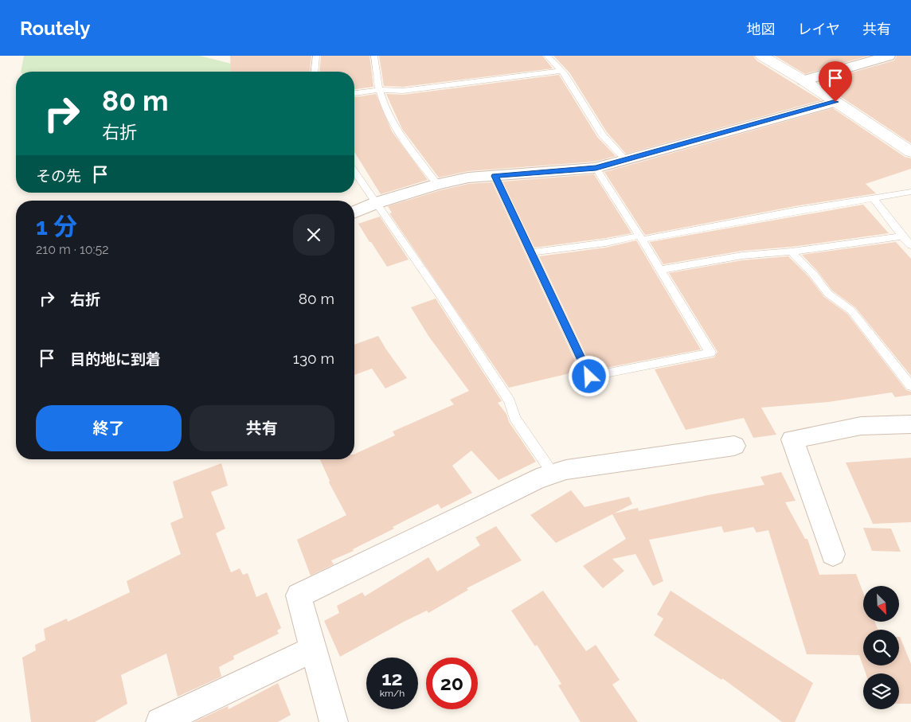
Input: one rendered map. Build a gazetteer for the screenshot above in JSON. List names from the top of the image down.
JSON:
{
  "north": "bottom right",
  "page": {
    "header": "Routely",
    "nav": ["地図", "レイヤ", "共有"],
    "turn": ["80 m", "右折"],
    "then": "その先",
    "heading": ["1 分", "210 m · 10:52"],
    "list": [
      {
        "name": "右折",
        "value": "80 m"
      },
      {
        "name": "目的地に到着",
        "value": "130 m"
      }
    ],
    "buttons": ["終了", "共有"],
    "speed": "12 km/h",
    "limit": "20"
  }
}
